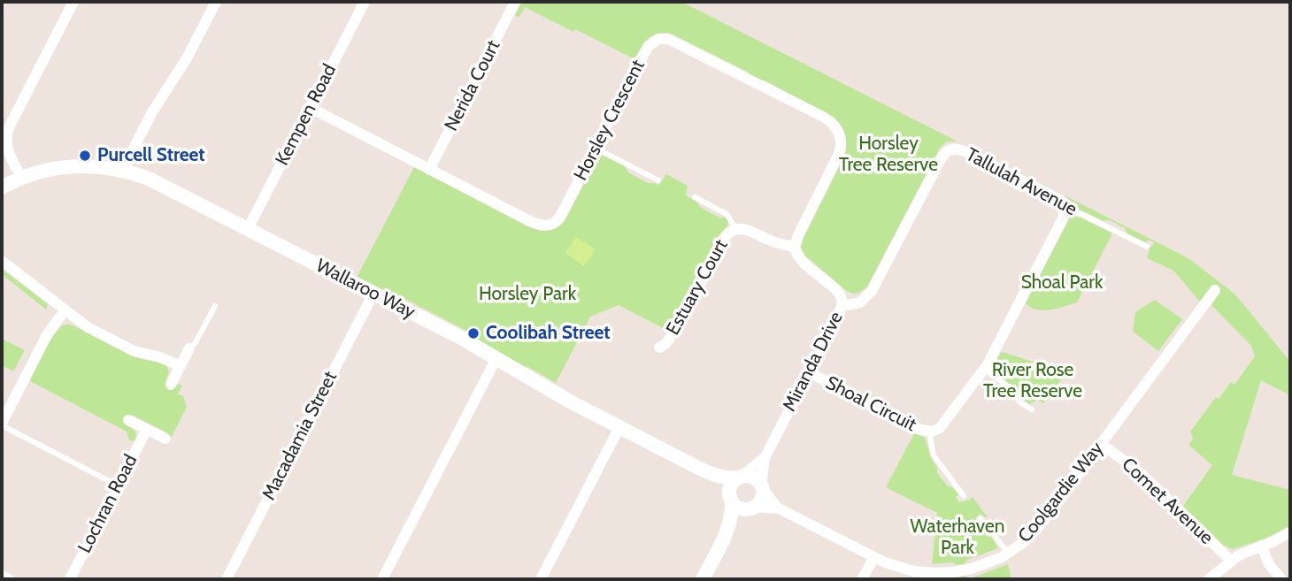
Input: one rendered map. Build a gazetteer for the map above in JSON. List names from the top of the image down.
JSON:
{
  "streets": {
    "street": [
      "Nerida Court",
      "Kempen Road",
      "Horsley Crescent",
      "Tallulah Avenue",
      "Estuary Court",
      "Wallaroo Way",
      "Miranda Drive",
      "Shoal Circuit",
      "Macadamia Street",
      "Coolgardie Way",
      "Comet Avenue",
      "Lochran Road"
    ]
  },
  "crossings": [
    ["Nerida Court", "Horsley Crescent"],
    ["Kempen Road", "Horsley Crescent"],
    ["Kempen Road", "Wallaroo Way"],
    ["Horsley Crescent", "Miranda Drive"],
    ["Tallulah Avenue", "Miranda Drive"],
    ["Tallulah Avenue", "Shoal Circuit"],
    ["Wallaroo Way", "Miranda Drive"],
    ["Wallaroo Way", "Macadamia Street"],
    ["Wallaroo Way", "Coolgardie Way"],
    ["Miranda Drive", "Shoal Circuit"],
    ["Miranda Drive", "Coolgardie Way"],
    ["Coolgardie Way", "Comet Avenue"]
  ],
  "parks": [
    "Horsley Tree Reserve",
    "Shoal Park",
    "Horsley Park",
    "River Rose Tree Reserve",
    "Waterhaven Park"
  ],
  "places": ["Purcell Street", "Coolibah Street"]
}
